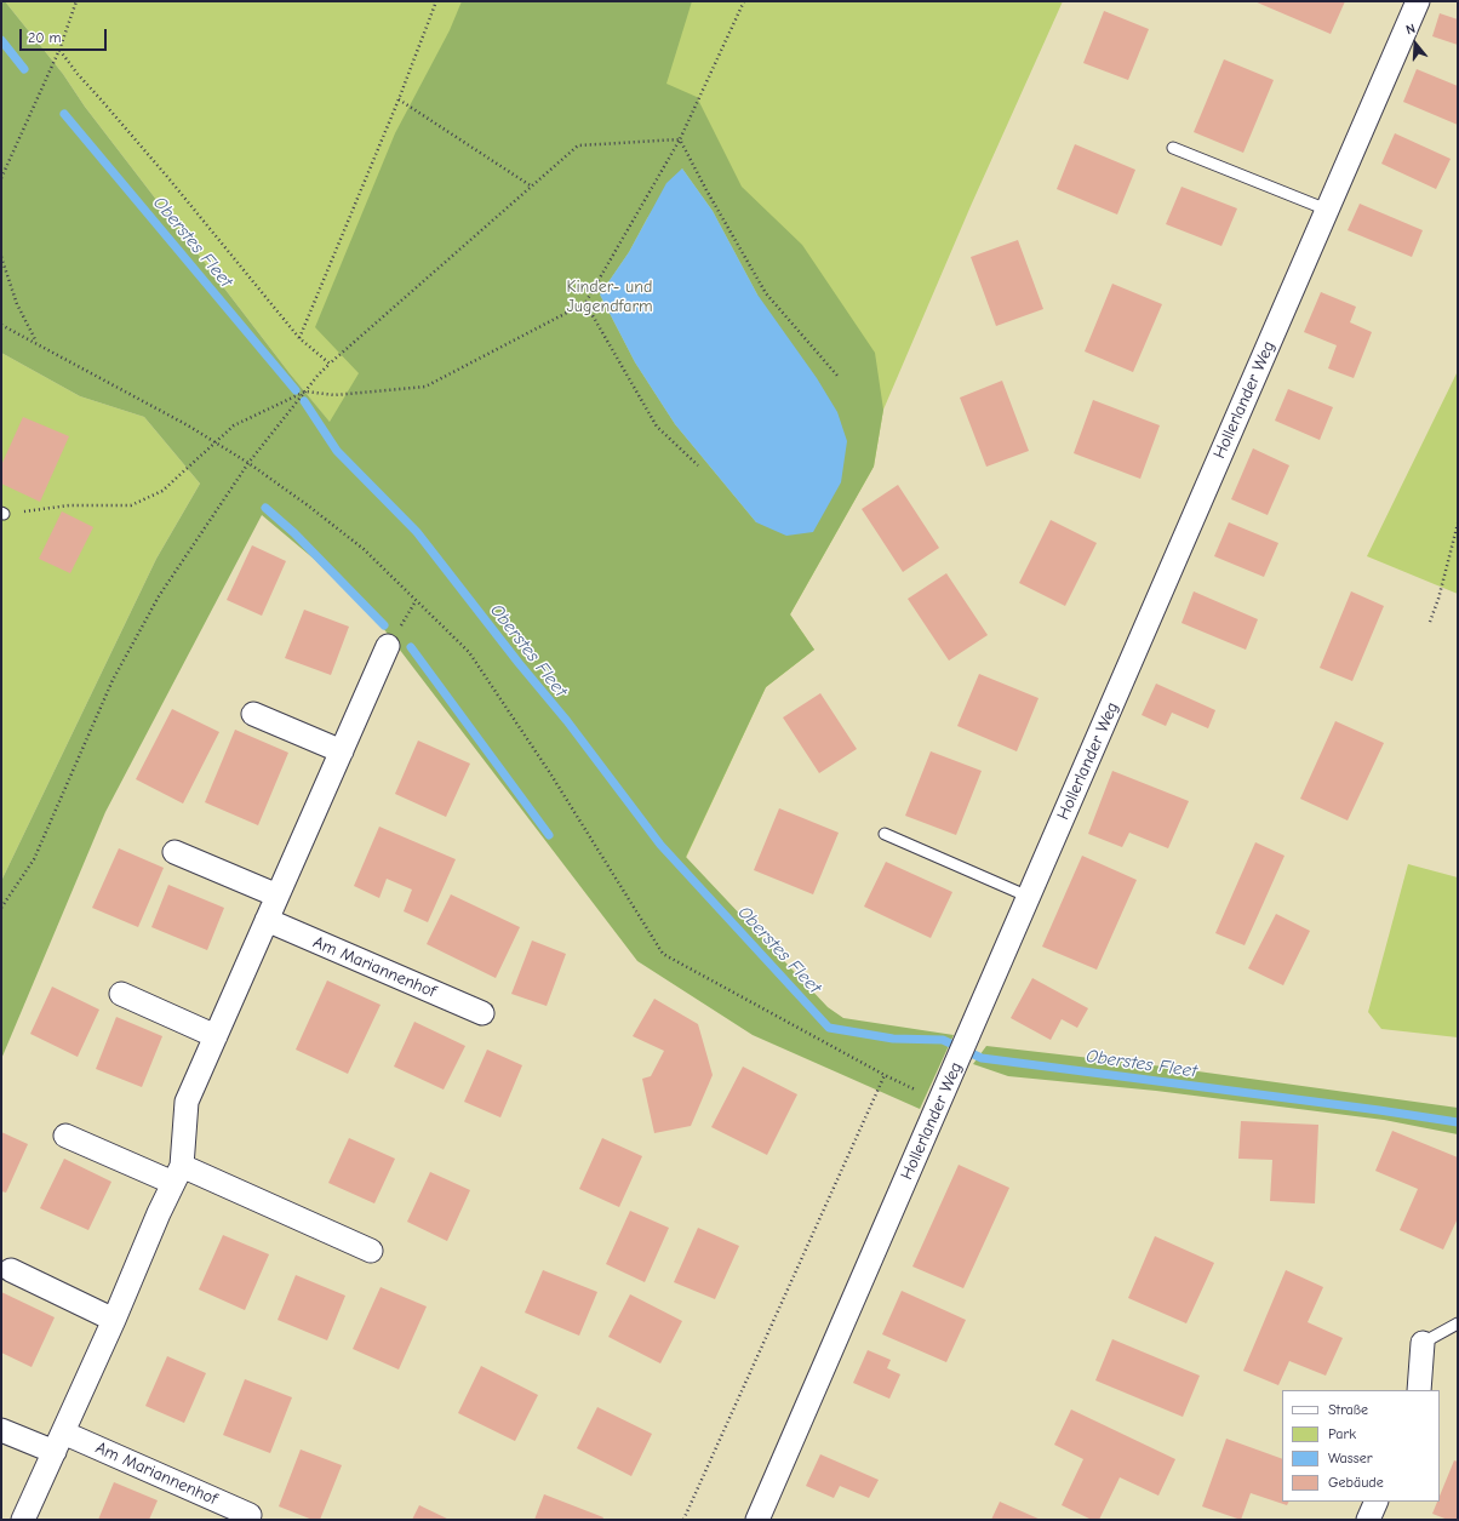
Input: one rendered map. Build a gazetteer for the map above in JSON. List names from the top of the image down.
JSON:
{
  "streets": {
    "street": ["Hollerlander Weg", "Am Mariannenhof"]
  },
  "water": ["Oberstes Fleet"],
  "parks": ["Kinder- und Jugendfarm"],
  "legend": [
    "Straße",
    "Park",
    "Wasser",
    "Gebäude"
  ],
  "scale_bar": "20 m",
  "north": "top"
}
